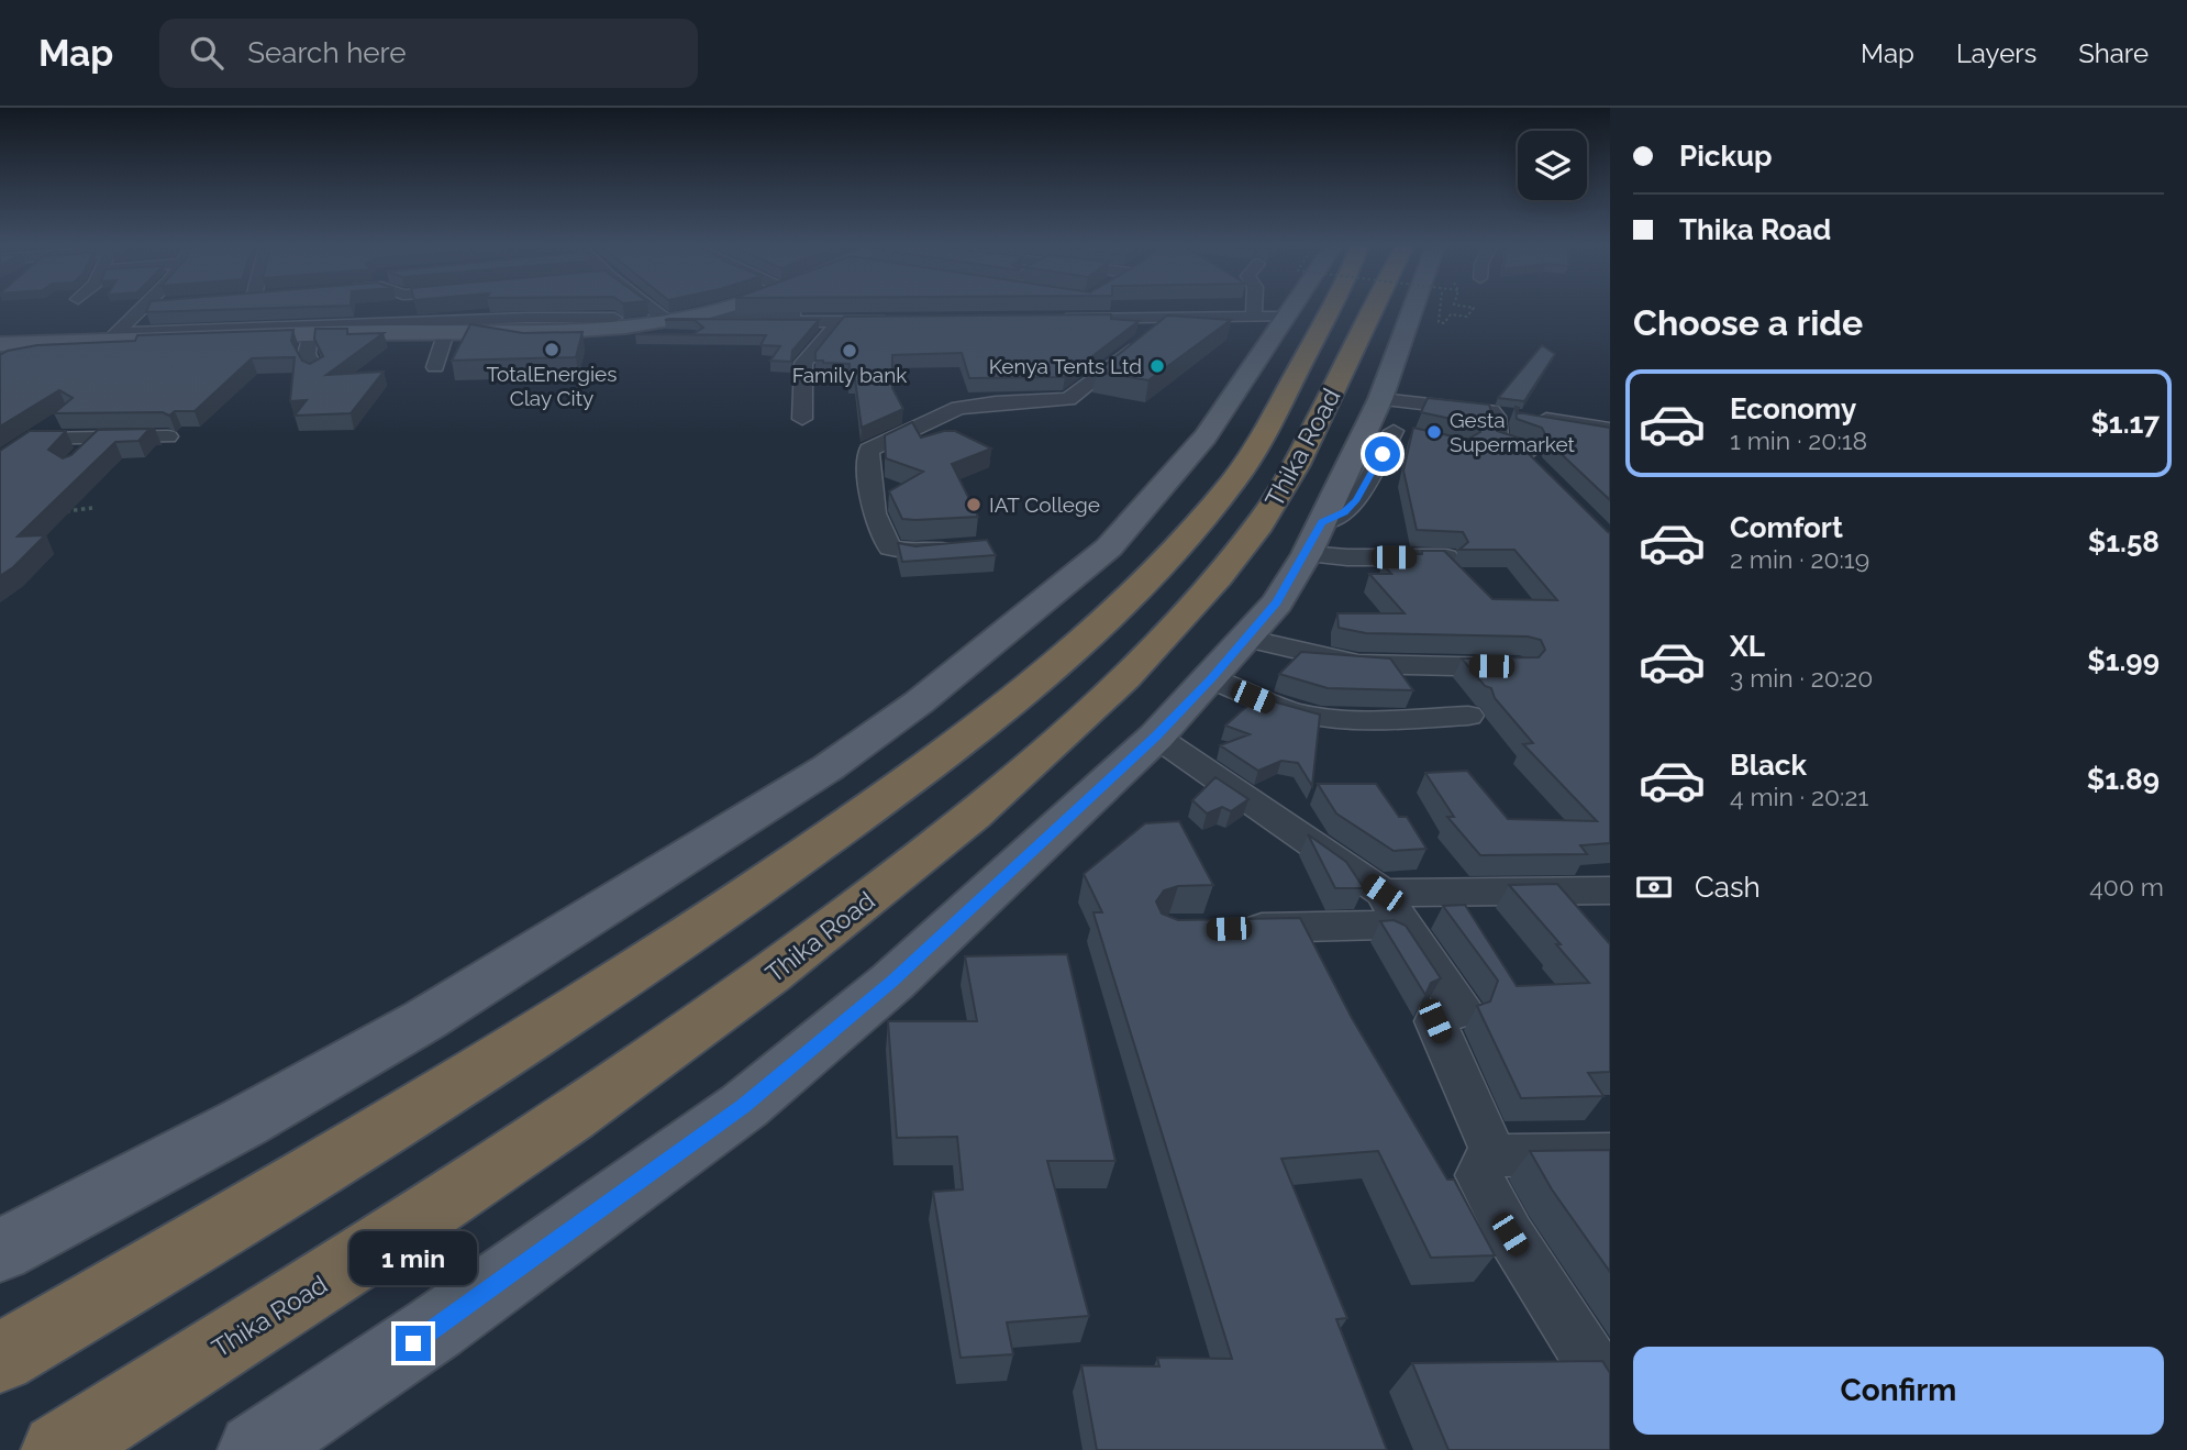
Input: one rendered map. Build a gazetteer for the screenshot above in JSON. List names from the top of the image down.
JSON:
{
  "streets": {
    "highway": ["Thika Road"]
  },
  "places": [
    "TotalEnergies Clay City",
    "Family bank",
    "Kenya Tents Ltd",
    "Gesta Supermarket",
    "IAT College"
  ],
  "page": {
    "header": "Map",
    "search": "Search here",
    "nav": ["Map", "Layers", "Share"],
    "banner": ["Pickup", "Thika Road"],
    "heading": "Choose a ride",
    "list": [
      {
        "name": "Economy",
        "note": "1 min · 20:18",
        "value": "$1.17"
      },
      {
        "name": "Comfort",
        "note": "2 min · 20:19",
        "value": "$1.58"
      },
      {
        "name": "XL",
        "note": "3 min · 20:20",
        "value": "$1.99"
      },
      {
        "name": "Black",
        "note": "4 min · 20:21",
        "value": "$1.89"
      }
    ],
    "pay": ["Cash", "400 m"],
    "bubble": "1 min",
    "buttons": "Confirm"
  }
}
